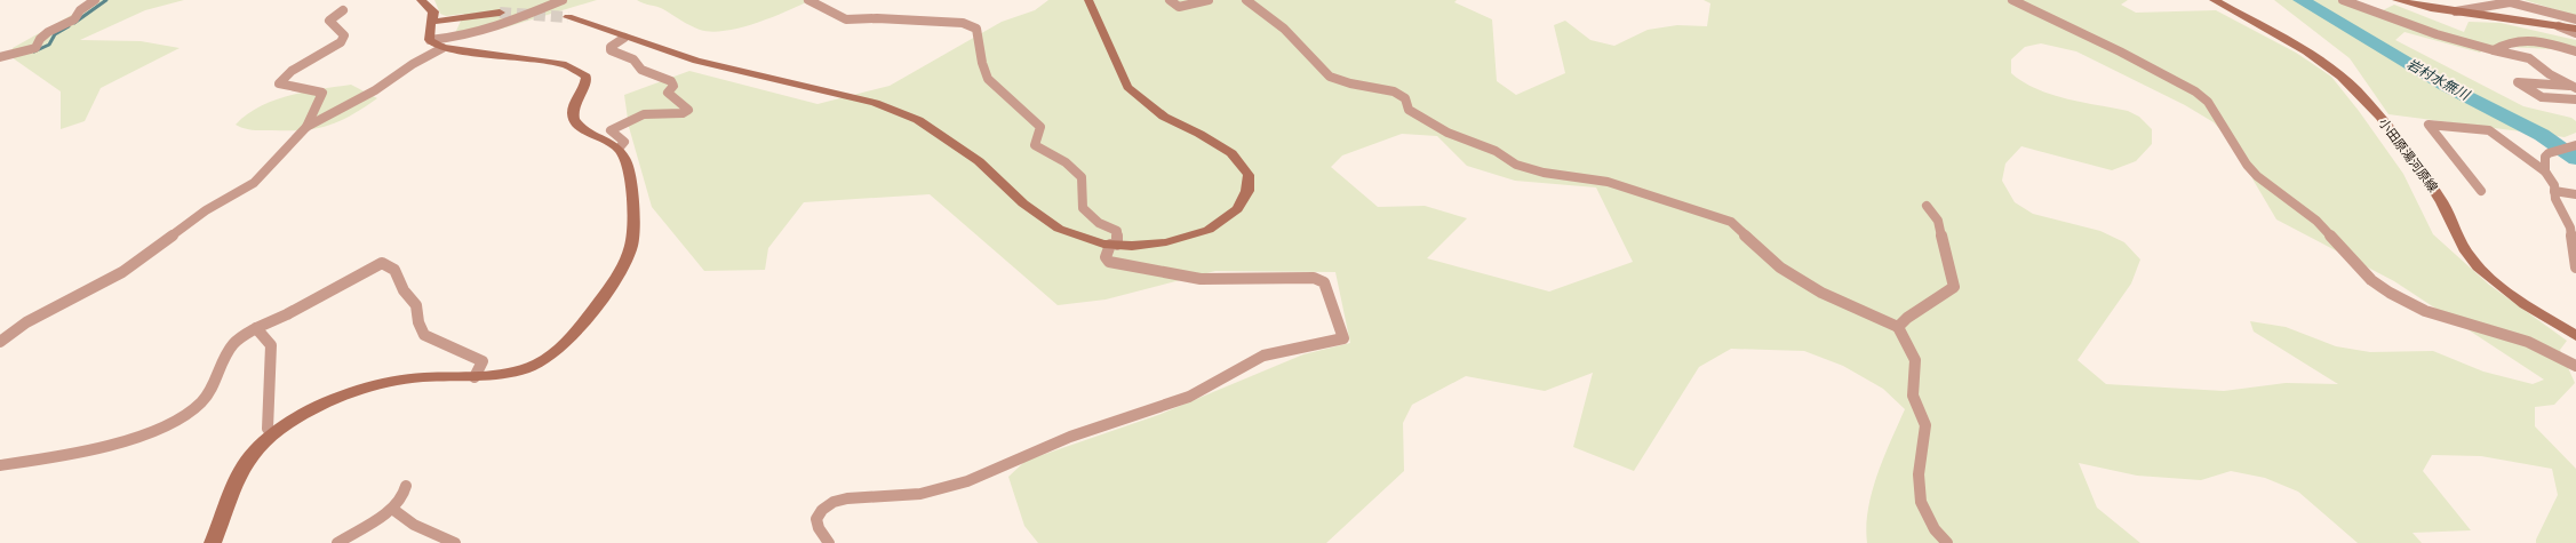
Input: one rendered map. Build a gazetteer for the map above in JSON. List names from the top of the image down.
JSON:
{
  "streets": {
    "street": ["小田原湯河原線"]
  },
  "water": ["岩村水無川"]
}
